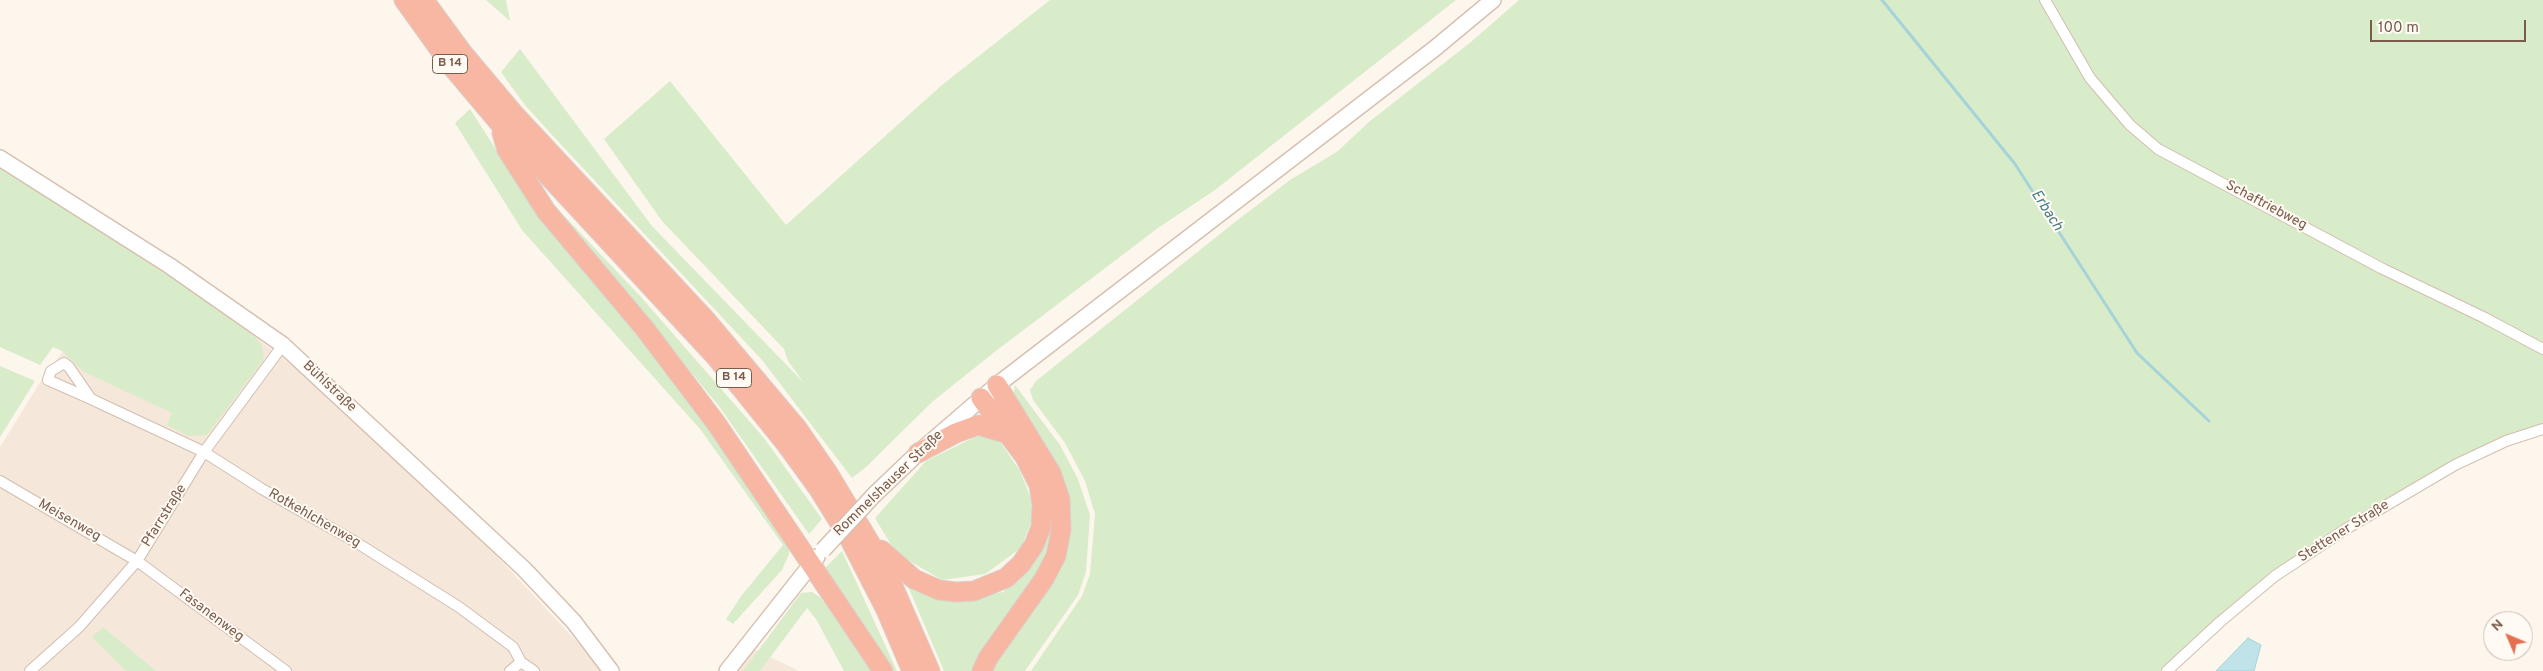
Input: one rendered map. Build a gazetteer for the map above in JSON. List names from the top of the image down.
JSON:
{
  "streets": {
    "highway": ["B 14"],
    "main road": ["Bühlstraße", "Rommelshauser Straße"],
    "street": [
      "Schaftriebweg",
      "Pfarrstraße",
      "Rotkehlchenweg",
      "Meisenweg",
      "Stettener Straße",
      "Fasanenweg"
    ]
  },
  "crossings": [
    ["B 14", "Rommelshauser Straße"],
    ["Bühlstraße", "Pfarrstraße"],
    ["Pfarrstraße", "Rotkehlchenweg"],
    ["Pfarrstraße", "Meisenweg"],
    ["Pfarrstraße", "Fasanenweg"],
    ["Meisenweg", "Fasanenweg"]
  ],
  "water": ["Erbach"],
  "scale_bar": "100 m",
  "north": "top left"
}
